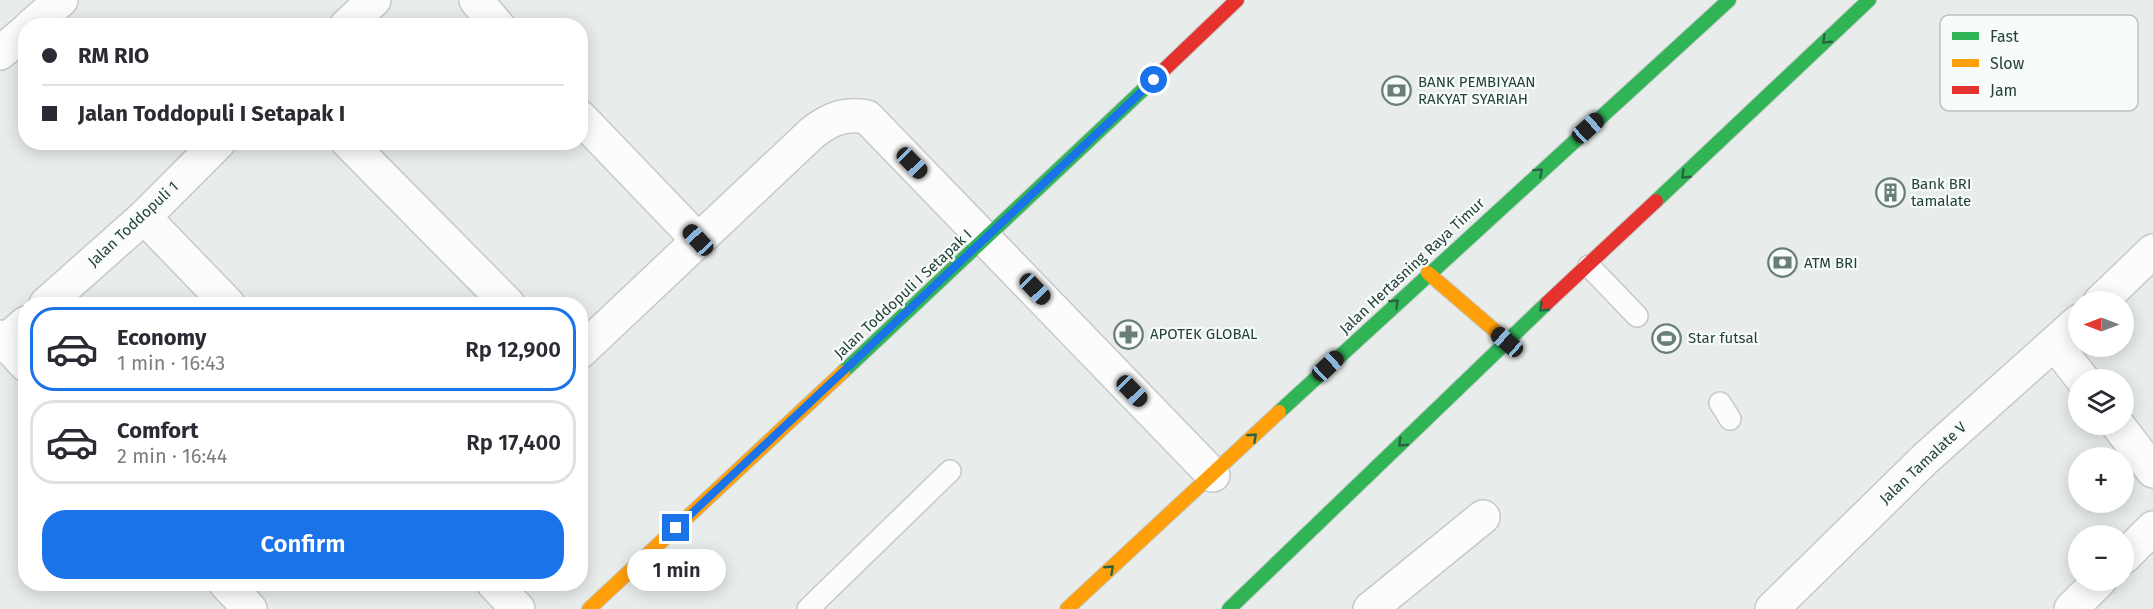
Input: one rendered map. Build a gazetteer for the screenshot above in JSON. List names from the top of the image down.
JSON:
{
  "streets": {
    "main road": ["Jalan Hertasning Raya Timur", "Jalan Toddopuli I Setapak I"],
    "street": ["Jalan Toddopuli 1", "Jalan Tamalate V"]
  },
  "places": {
    "bank": ["BANK PEMBIYAAN RAKYAT SYARIAH", "ATM BRI"],
    "building": ["Bank BRI tamalate"],
    "pharmacy": ["APOTEK GLOBAL"],
    "sports": ["Star futsal"]
  },
  "legend": ["Fast", "Slow", "Jam"],
  "north": "left",
  "page": {
    "banner": ["RM RIO", "Jalan Toddopuli I Setapak I"],
    "map_buttons": ["+", "−"],
    "list": [
      {
        "name": "Economy",
        "note": "1 min · 16:43",
        "value": "Rp 12,900"
      },
      {
        "name": "Comfort",
        "note": "2 min · 16:44",
        "value": "Rp 17,400"
      }
    ],
    "buttons": "Confirm",
    "bubble": "1 min"
  }
}
